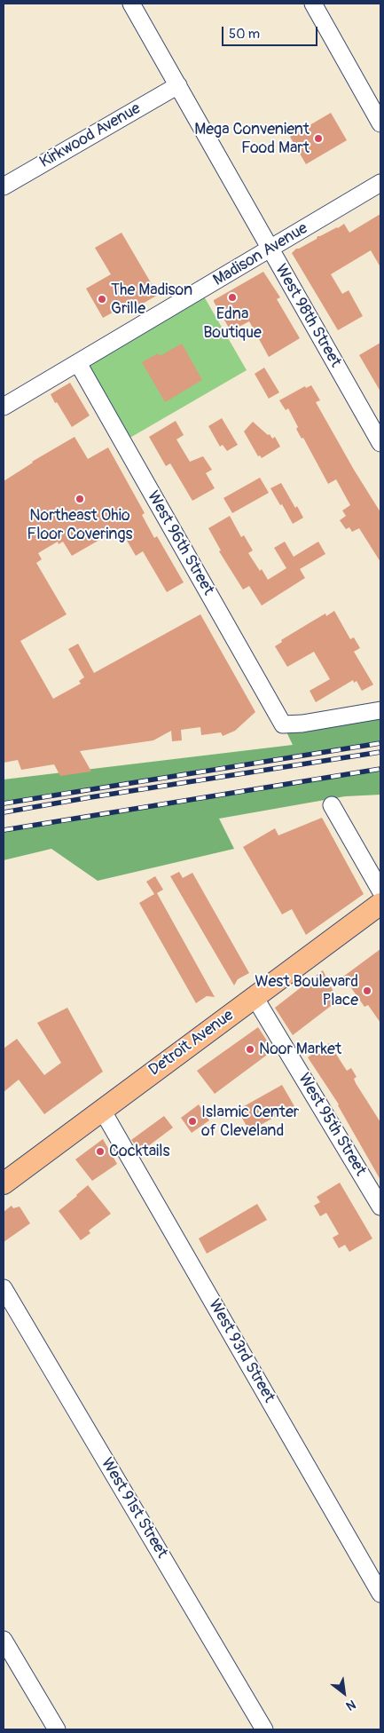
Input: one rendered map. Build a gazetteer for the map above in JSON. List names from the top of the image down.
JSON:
{
  "streets": {
    "main road": ["Detroit Avenue"],
    "street": [
      "Kirkwood Avenue",
      "Madison Avenue",
      "West 98th Street",
      "West 96th Street",
      "West 95th Street",
      "West 93rd Street",
      "West 91st Street"
    ]
  },
  "crossings": [
    ["Kirkwood Avenue", "West 98th Street"],
    ["Madison Avenue", "West 98th Street"],
    ["Madison Avenue", "West 96th Street"],
    ["Detroit Avenue", "West 95th Street"],
    ["Detroit Avenue", "West 93rd Street"]
  ],
  "places": [
    "Mega Convenient Food Mart",
    "Edna Boutique",
    "The Madison Grille",
    "Northeast Ohio Floor Coverings",
    "West Boulevard Place",
    "Noor Market",
    "Islamic Center of Cleveland",
    "Cocktails"
  ],
  "scale_bar": "50 m",
  "north": "bottom right"
}
